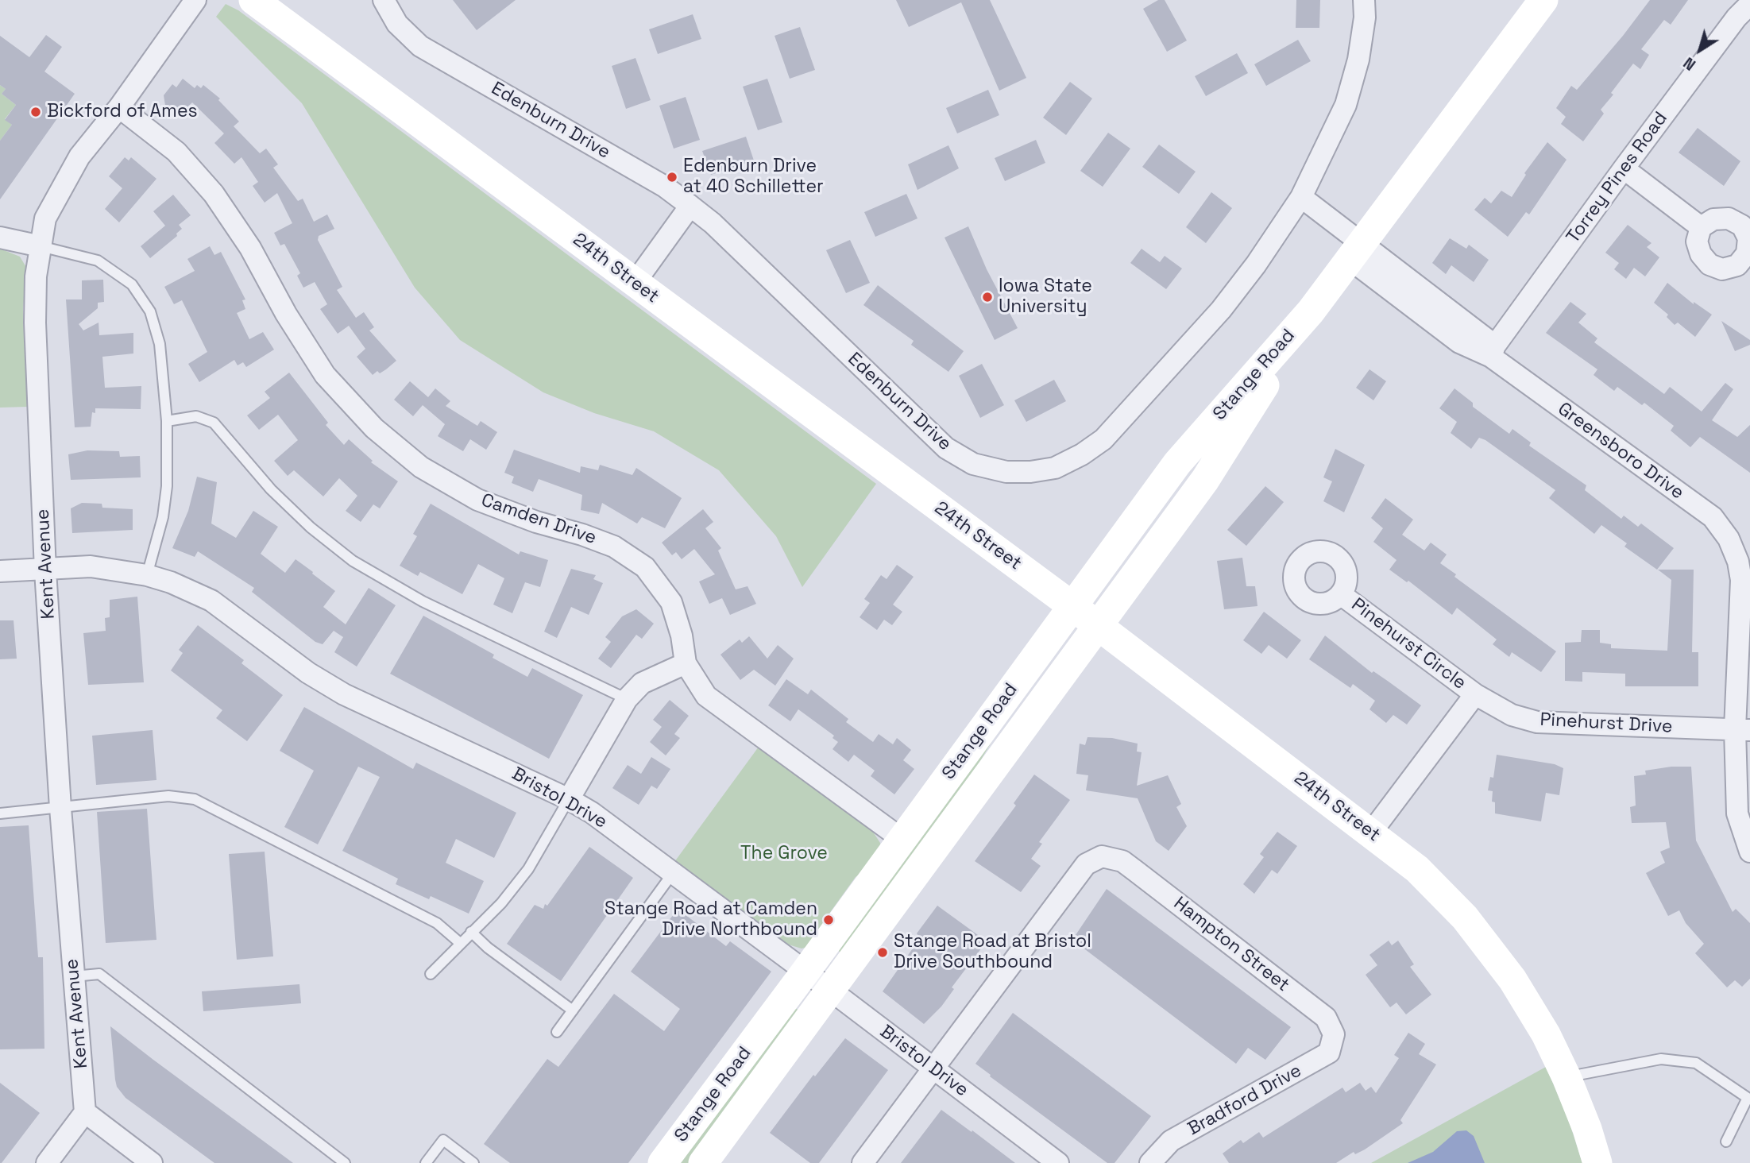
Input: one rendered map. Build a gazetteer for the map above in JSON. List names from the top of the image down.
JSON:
{
  "streets": {
    "main road": ["24th Street", "Stange Road"],
    "street": [
      "Edenburn Drive",
      "Torrey Pines Road",
      "Greensboro Drive",
      "Camden Drive",
      "Kent Avenue",
      "Pinehurst Circle",
      "Pinehurst Drive",
      "Bristol Drive",
      "Hampton Street",
      "Bradford Drive"
    ]
  },
  "crossings": [
    ["Edenburn Drive", "Greensboro Drive"],
    ["Torrey Pines Road", "Greensboro Drive"],
    ["24th Street", "Stange Road"],
    ["Stange Road", "Greensboro Drive"],
    ["Stange Road", "Camden Drive"],
    ["Stange Road", "Bristol Drive"],
    ["Greensboro Drive", "Pinehurst Drive"],
    ["Camden Drive", "Kent Avenue"],
    ["Kent Avenue", "Bristol Drive"],
    ["Pinehurst Circle", "Pinehurst Drive"],
    ["Bristol Drive", "Hampton Street"],
    ["Hampton Street", "Bradford Drive"]
  ],
  "parks": ["The Grove"],
  "places": [
    "Bickford of Ames",
    "Edenburn Drive at 40 Schilletter",
    "Iowa State University",
    "Stange Road at Camden Drive Northbound",
    "Stange Road at Bristol Drive Southbound"
  ],
  "north": "bottom left"
}
